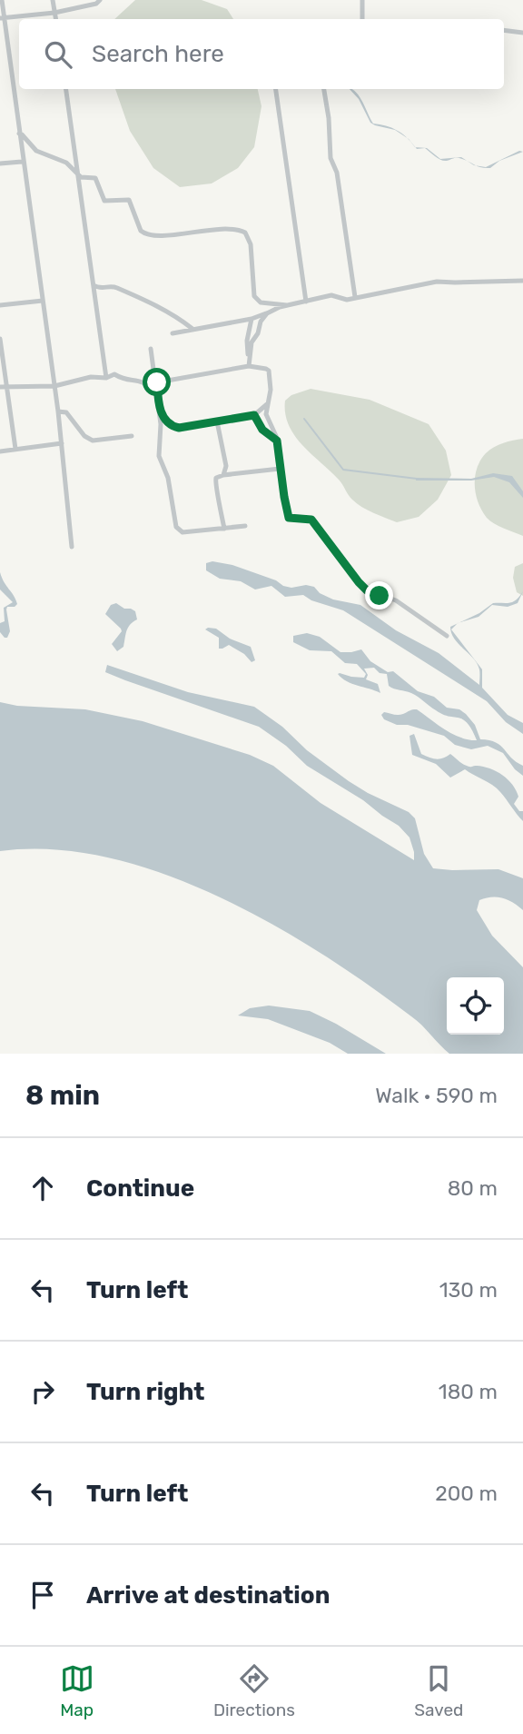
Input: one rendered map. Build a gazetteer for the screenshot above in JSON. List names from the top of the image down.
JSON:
{
  "page": {
    "search": "Search here",
    "heading": ["8 min", "Walk · 590 m"],
    "list": [
      ["Continue", "80 m"],
      ["Turn left", "130 m"],
      ["Turn right", "180 m"],
      ["Turn left", "200 m"],
      "Arrive at destination"
    ],
    "nav": ["Map", "Directions", "Saved"]
  }
}
